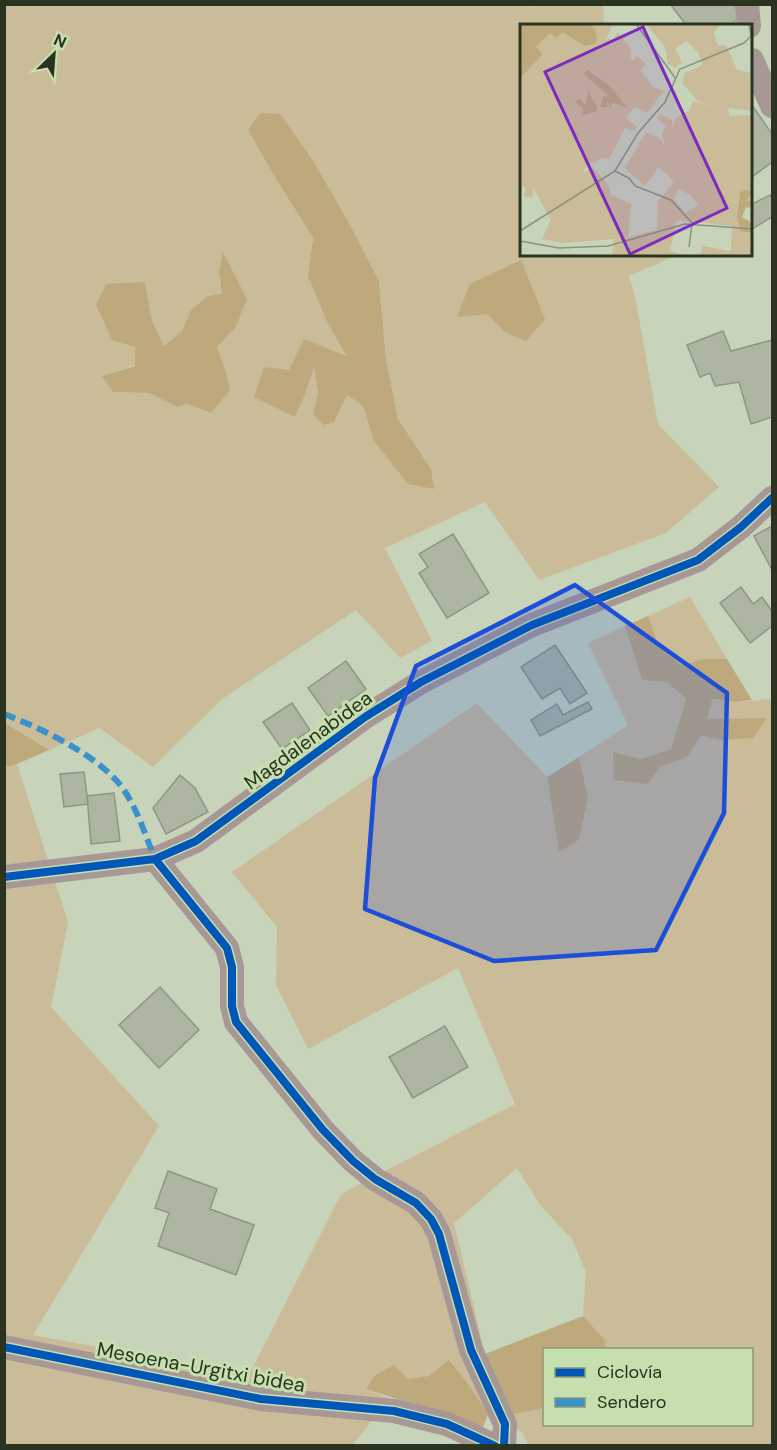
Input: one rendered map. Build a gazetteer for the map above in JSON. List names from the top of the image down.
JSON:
{
  "streets": {
    "street": ["Magdalenabidea", "Mesoena-Urgitxi bidea"]
  },
  "legend": ["Ciclovía", "Sendero"],
  "north": "top right"
}
